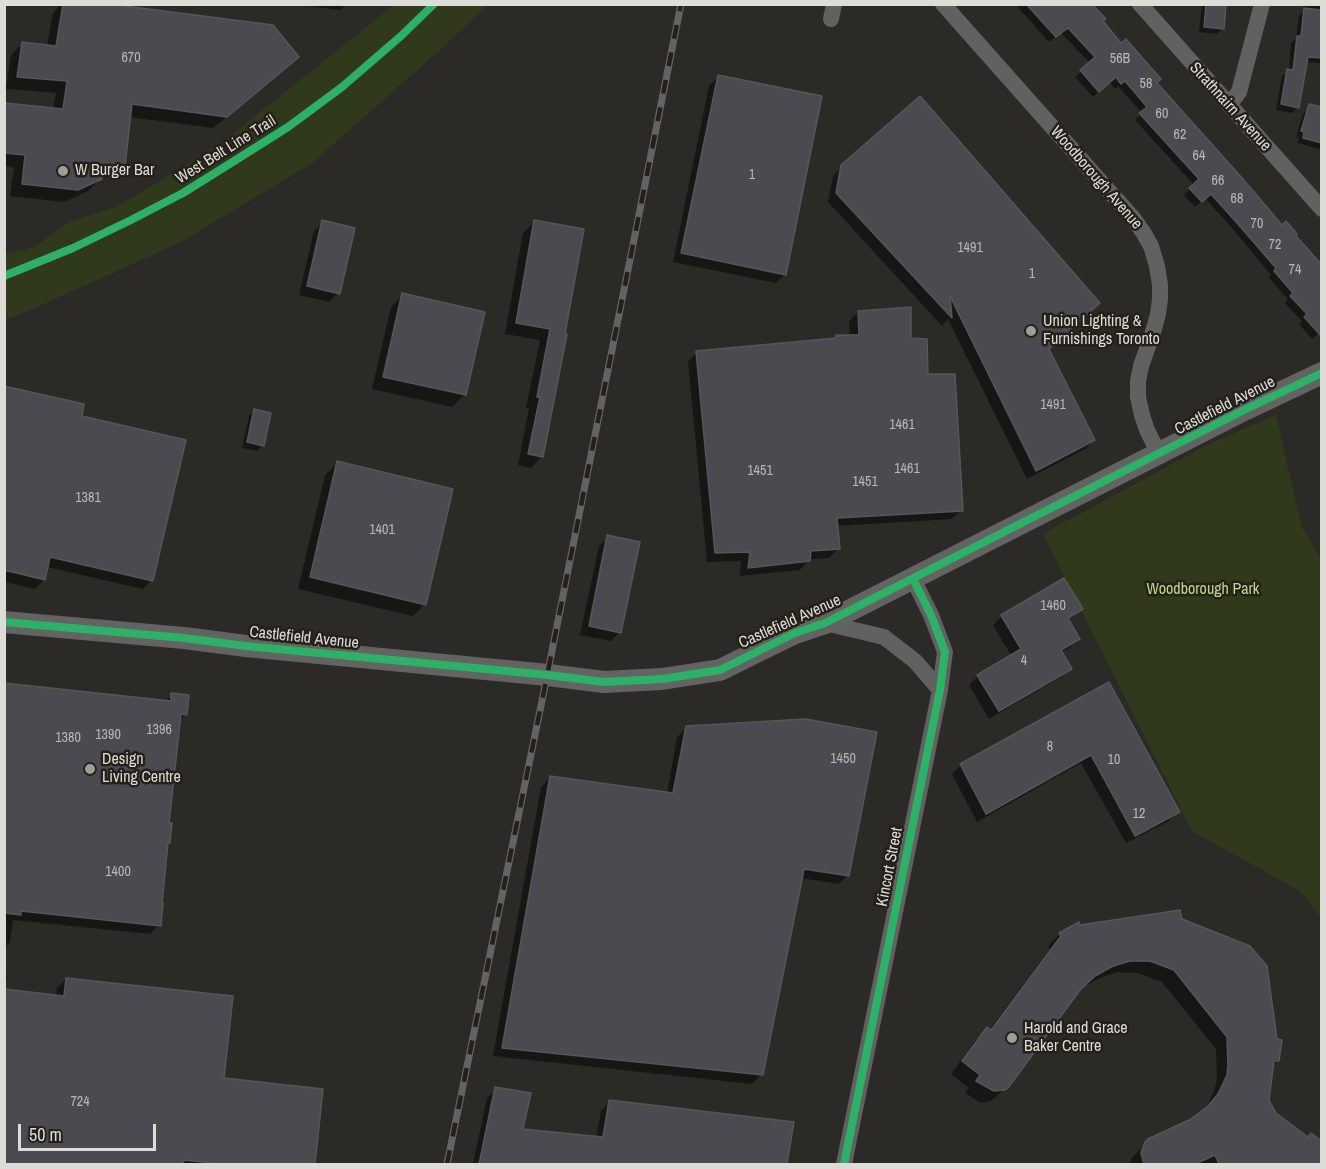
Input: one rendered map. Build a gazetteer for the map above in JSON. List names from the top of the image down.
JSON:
{
  "streets": {
    "street": [
      "Strathnairn Avenue",
      "Woodborough Avenue",
      "Castlefield Avenue",
      "Kincort Street"
    ],
    "cycle path": ["West Belt Line Trail"]
  },
  "crossings": [
    ["Woodborough Avenue", "Castlefield Avenue"],
    ["Castlefield Avenue", "Kincort Street"]
  ],
  "parks": ["Woodborough Park"],
  "places": [
    "W Burger Bar",
    "Union Lighting & Furnishings Toronto",
    "Design Living Centre",
    "Harold and Grace Baker Centre"
  ],
  "house_numbers": [
    "670",
    "56B",
    "58",
    "60",
    "62",
    "64",
    "1",
    "66",
    "68",
    "70",
    "72",
    "1491",
    "74",
    "1",
    "1491",
    "1461",
    "1461",
    "1451",
    "1451",
    "1381",
    "1401",
    "1460",
    "4",
    "1396",
    "1390",
    "1380",
    "8",
    "1450",
    "10",
    "12",
    "1400",
    "724"
  ],
  "scale_bar": "50 m"
}
